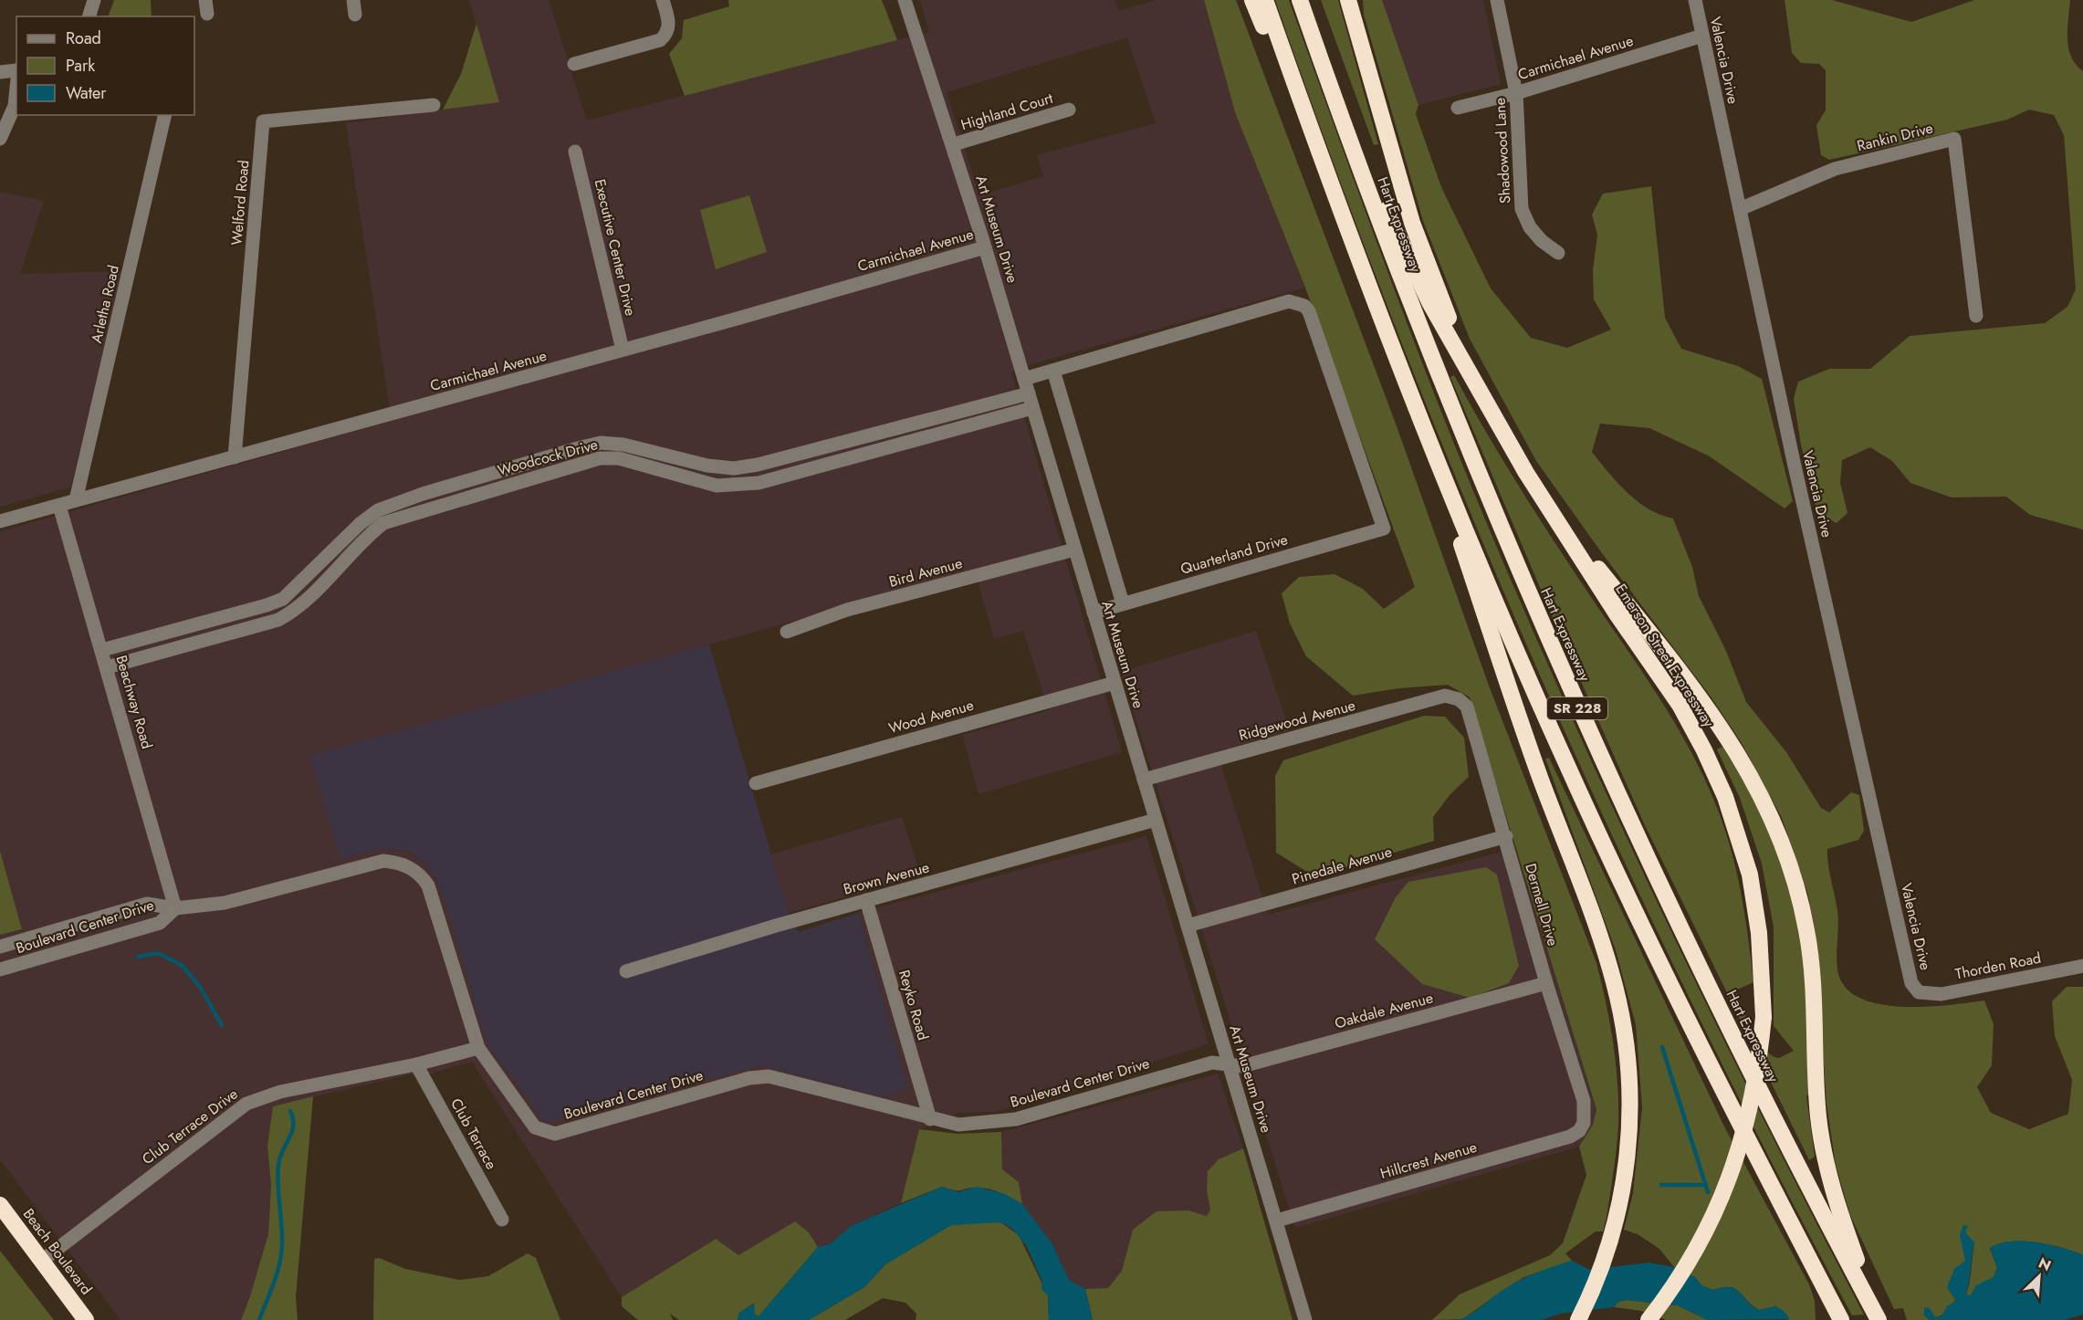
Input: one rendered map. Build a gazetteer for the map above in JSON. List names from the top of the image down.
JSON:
{
  "streets": {
    "highway": [
      "Hart Expressway",
      "Emerson Street Expressway",
      "SR 228",
      "Beach Boulevard"
    ],
    "street": [
      "Carmichael Avenue",
      "Valencia Drive",
      "Highland Court",
      "Rankin Drive",
      "Shadowood Lane",
      "Welford Road",
      "Art Museum Drive",
      "Executive Center Drive",
      "Arletha Road",
      "Woodcock Drive",
      "Quarterland Drive",
      "Bird Avenue",
      "Beachway Road",
      "Wood Avenue",
      "Ridgewood Avenue",
      "Pinedale Avenue",
      "Brown Avenue",
      "Dermell Drive",
      "Boulevard Center Drive",
      "Thorden Road",
      "Reyko Road",
      "Oakdale Avenue",
      "Club Terrace Drive",
      "Club Terrace",
      "Hillcrest Avenue"
    ]
  },
  "crossings": [
    ["Carmichael Avenue", "Valencia Drive"],
    ["Carmichael Avenue", "Shadowood Lane"],
    ["Carmichael Avenue", "Welford Road"],
    ["Carmichael Avenue", "Art Museum Drive"],
    ["Carmichael Avenue", "Executive Center Drive"],
    ["Carmichael Avenue", "Arletha Road"],
    ["Carmichael Avenue", "Beachway Road"],
    ["Valencia Drive", "Rankin Drive"],
    ["Valencia Drive", "Thorden Road"],
    ["Highland Court", "Art Museum Drive"],
    ["Hart Expressway", "Emerson Street Expressway"],
    ["Art Museum Drive", "Woodcock Drive"],
    ["Art Museum Drive", "Quarterland Drive"],
    ["Art Museum Drive", "Bird Avenue"],
    ["Art Museum Drive", "Wood Avenue"],
    ["Art Museum Drive", "Ridgewood Avenue"],
    ["Art Museum Drive", "Pinedale Avenue"],
    ["Art Museum Drive", "Brown Avenue"],
    ["Art Museum Drive", "Boulevard Center Drive"],
    ["Art Museum Drive", "Oakdale Avenue"],
    ["Art Museum Drive", "Hillcrest Avenue"],
    ["Woodcock Drive", "Beachway Road"],
    ["Beachway Road", "Boulevard Center Drive"],
    ["Ridgewood Avenue", "Dermell Drive"],
    ["Pinedale Avenue", "Dermell Drive"],
    ["Brown Avenue", "Reyko Road"],
    ["Dermell Drive", "Oakdale Avenue"],
    ["Dermell Drive", "Hillcrest Avenue"],
    ["Boulevard Center Drive", "Reyko Road"],
    ["Boulevard Center Drive", "Oakdale Avenue"],
    ["Boulevard Center Drive", "Club Terrace Drive"],
    ["Club Terrace Drive", "Club Terrace"],
    ["Club Terrace Drive", "Beach Boulevard"]
  ],
  "legend": ["Road", "Park", "Water"],
  "north": "top right"
}
